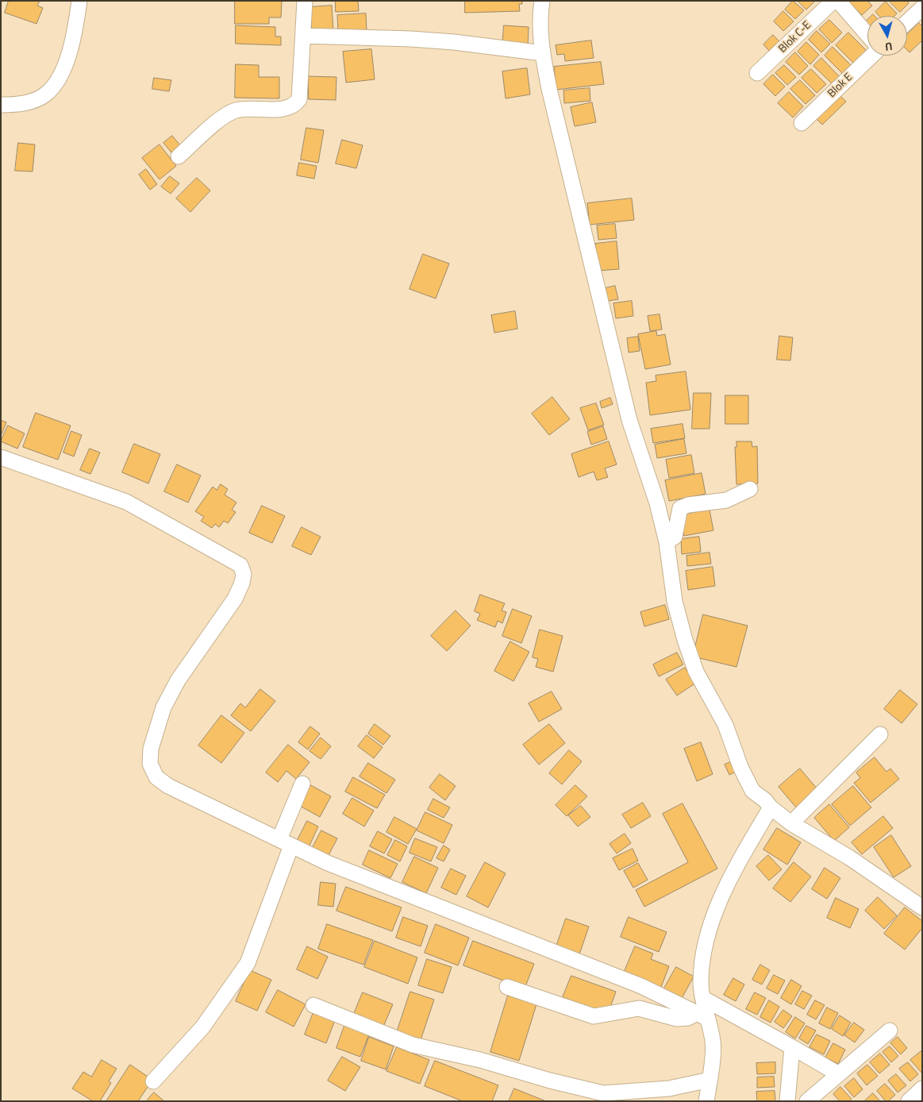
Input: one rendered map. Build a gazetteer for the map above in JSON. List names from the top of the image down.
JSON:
{
  "streets": {
    "street": ["Blok C-E", "Blok E"]
  },
  "north": "bottom"
}
